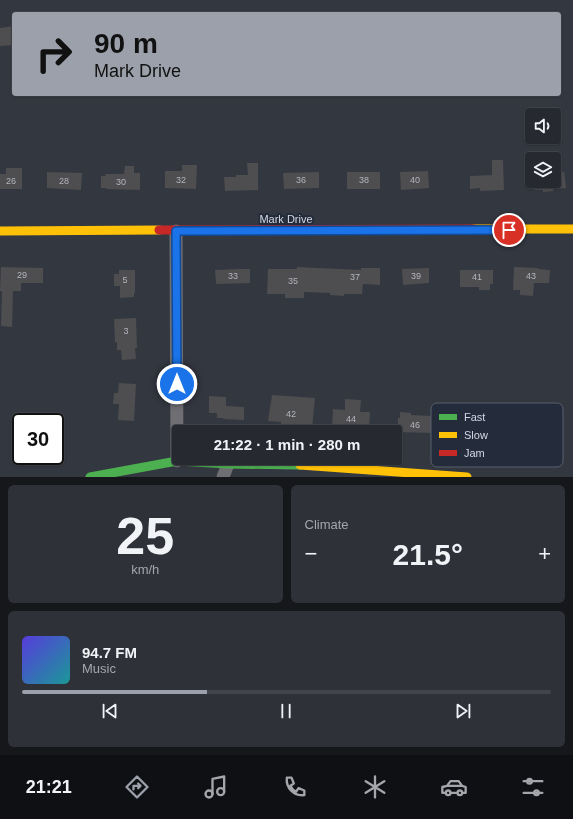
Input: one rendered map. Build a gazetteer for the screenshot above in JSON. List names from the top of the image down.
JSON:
{
  "streets": {
    "street": ["Mark Drive"]
  },
  "house_numbers": [
    "32",
    "36",
    "38",
    "40",
    "26",
    "28",
    "30",
    "29",
    "33",
    "39",
    "43",
    "37",
    "41",
    "5",
    "35",
    "3",
    "42",
    "44",
    "46"
  ],
  "legend": ["Fast", "Slow", "Jam"],
  "page": {
    "turn": ["90 m", "Mark Drive"],
    "limit": "30",
    "trip": "21:22 · 1 min · 280 m",
    "tile": [
      ["25", "km/h"],
      "Climate"
    ],
    "heat": ["−", "21.5°", "+"],
    "song": ["94.7 FM", "Music"],
    "tabs": "21:21"
  }
}
